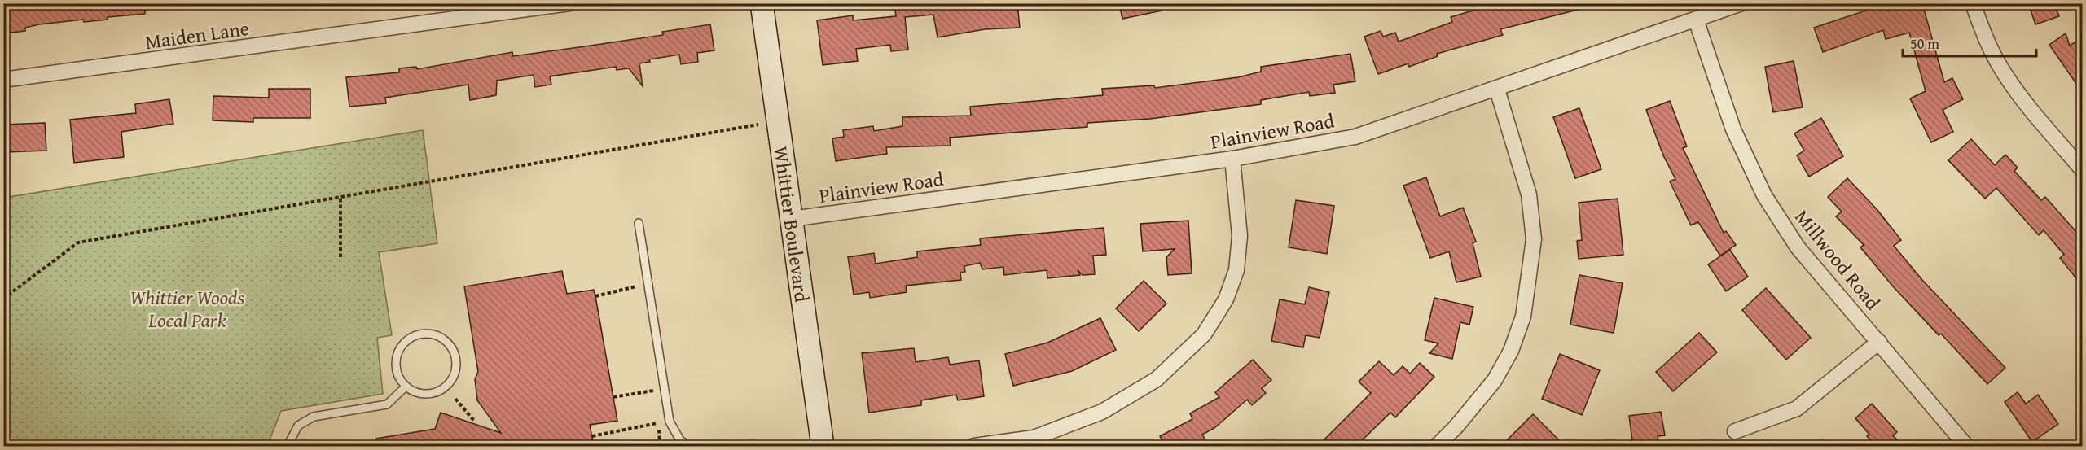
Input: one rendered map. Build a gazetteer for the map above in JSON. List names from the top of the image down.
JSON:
{
  "streets": {
    "street": [
      "Maiden Lane",
      "Plainview Road",
      "Whittier Boulevard",
      "Millwood Road"
    ]
  },
  "crossings": [
    ["Plainview Road", "Whittier Boulevard"],
    ["Plainview Road", "Millwood Road"]
  ],
  "parks": ["Whittier Woods Local Park"],
  "scale_bar": "50 m"
}
